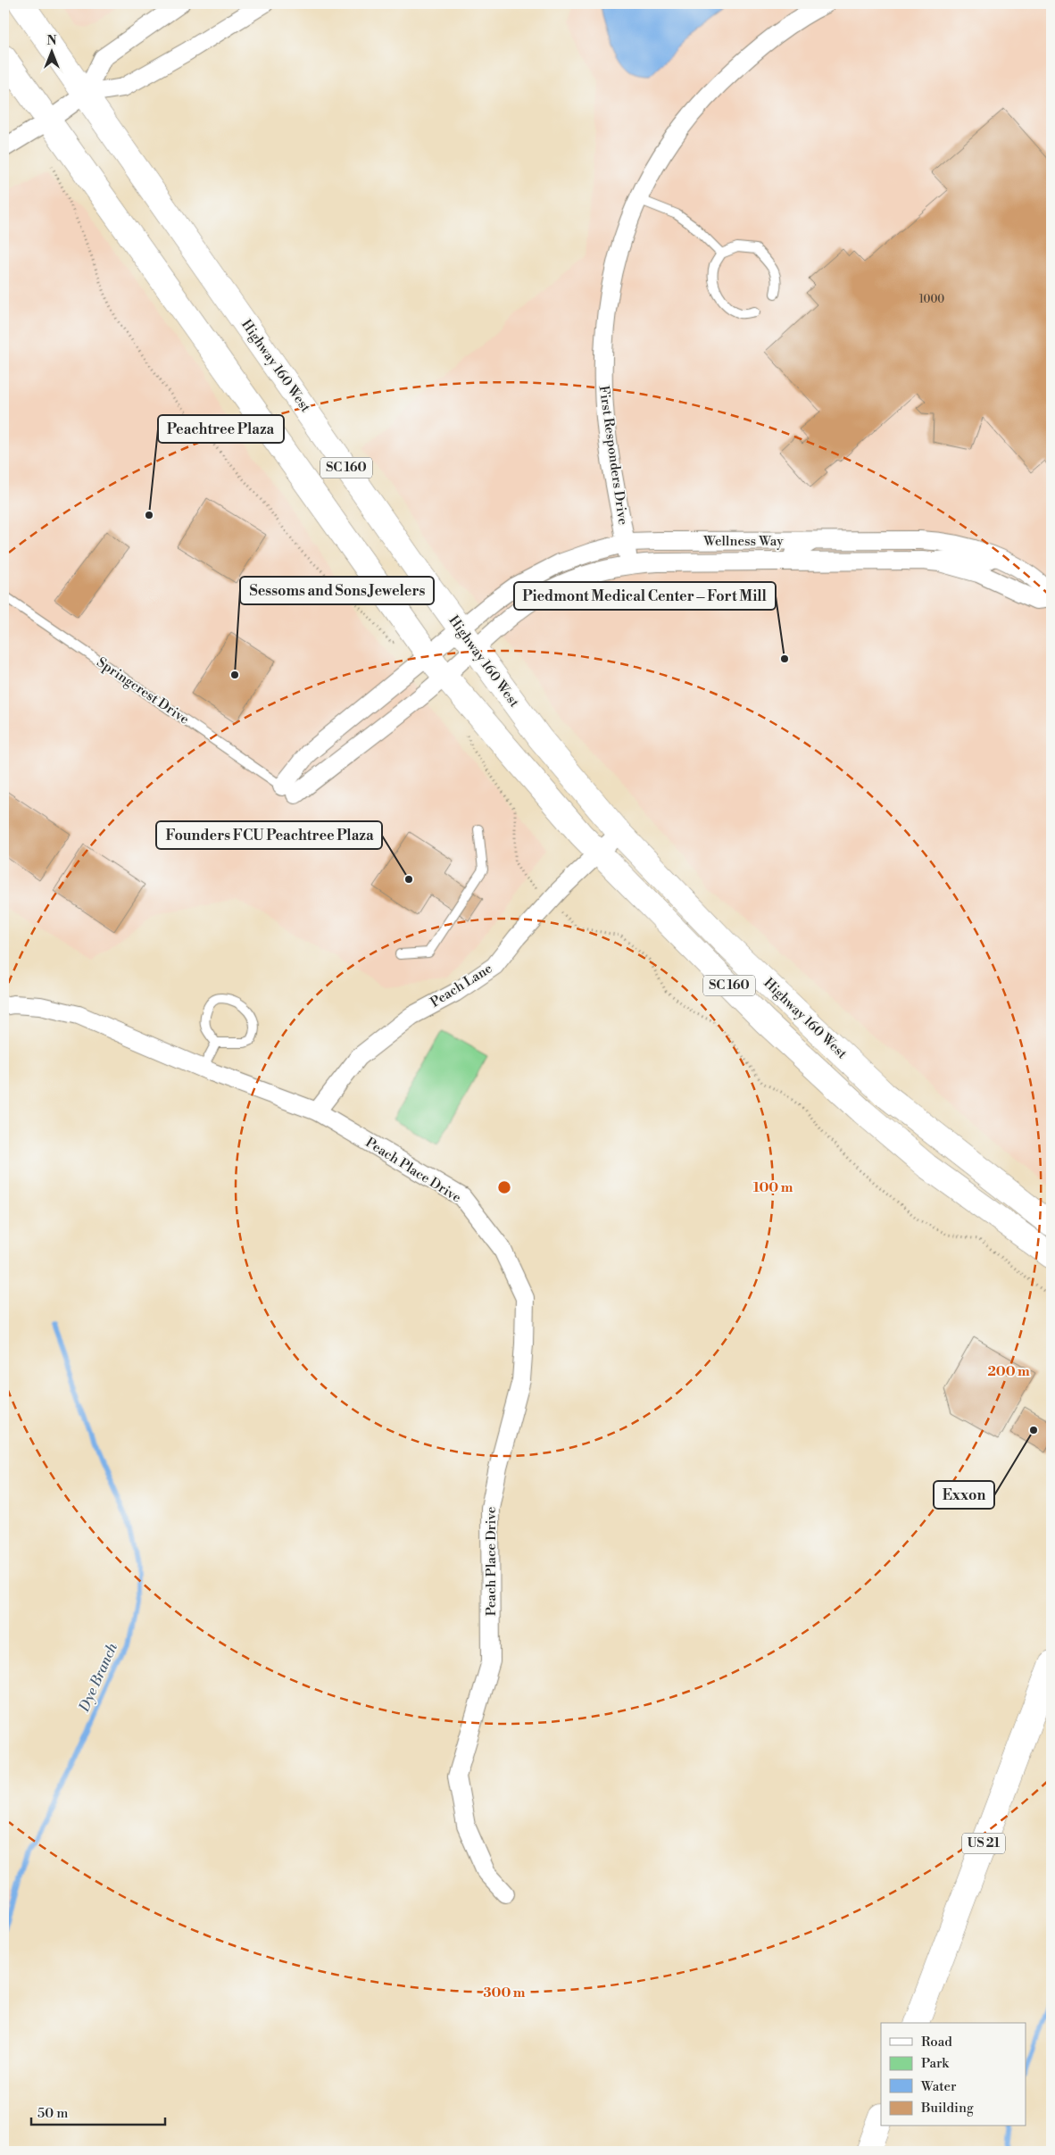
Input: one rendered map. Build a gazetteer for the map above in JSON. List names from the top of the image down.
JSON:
{
  "streets": {
    "main road": ["Highway 160 West", "SC 160", "US 21"],
    "street": [
      "First Responders Drive",
      "Wellness Way",
      "Peach Lane",
      "Peach Place Drive"
    ],
    "lane": ["Springcrest Drive"]
  },
  "crossings": [
    ["Highway 160 West", "Wellness Way"],
    ["Highway 160 West", "Peach Lane"],
    ["First Responders Drive", "Wellness Way"],
    ["Peach Lane", "Peach Place Drive"]
  ],
  "water": ["Dye Branch"],
  "places": [
    "Peachtree Plaza",
    "Piedmont Medical Center – Fort Mill",
    "Sessoms and Sons Jewelers",
    "Founders FCU Peachtree Plaza",
    "Exxon"
  ],
  "house_numbers": ["1000"],
  "legend": [
    "Road",
    "Park",
    "Water",
    "Building"
  ],
  "scale_bar": "50 m",
  "north": "top",
  "rings": ["100 m", "200 m", "300 m"]
}
